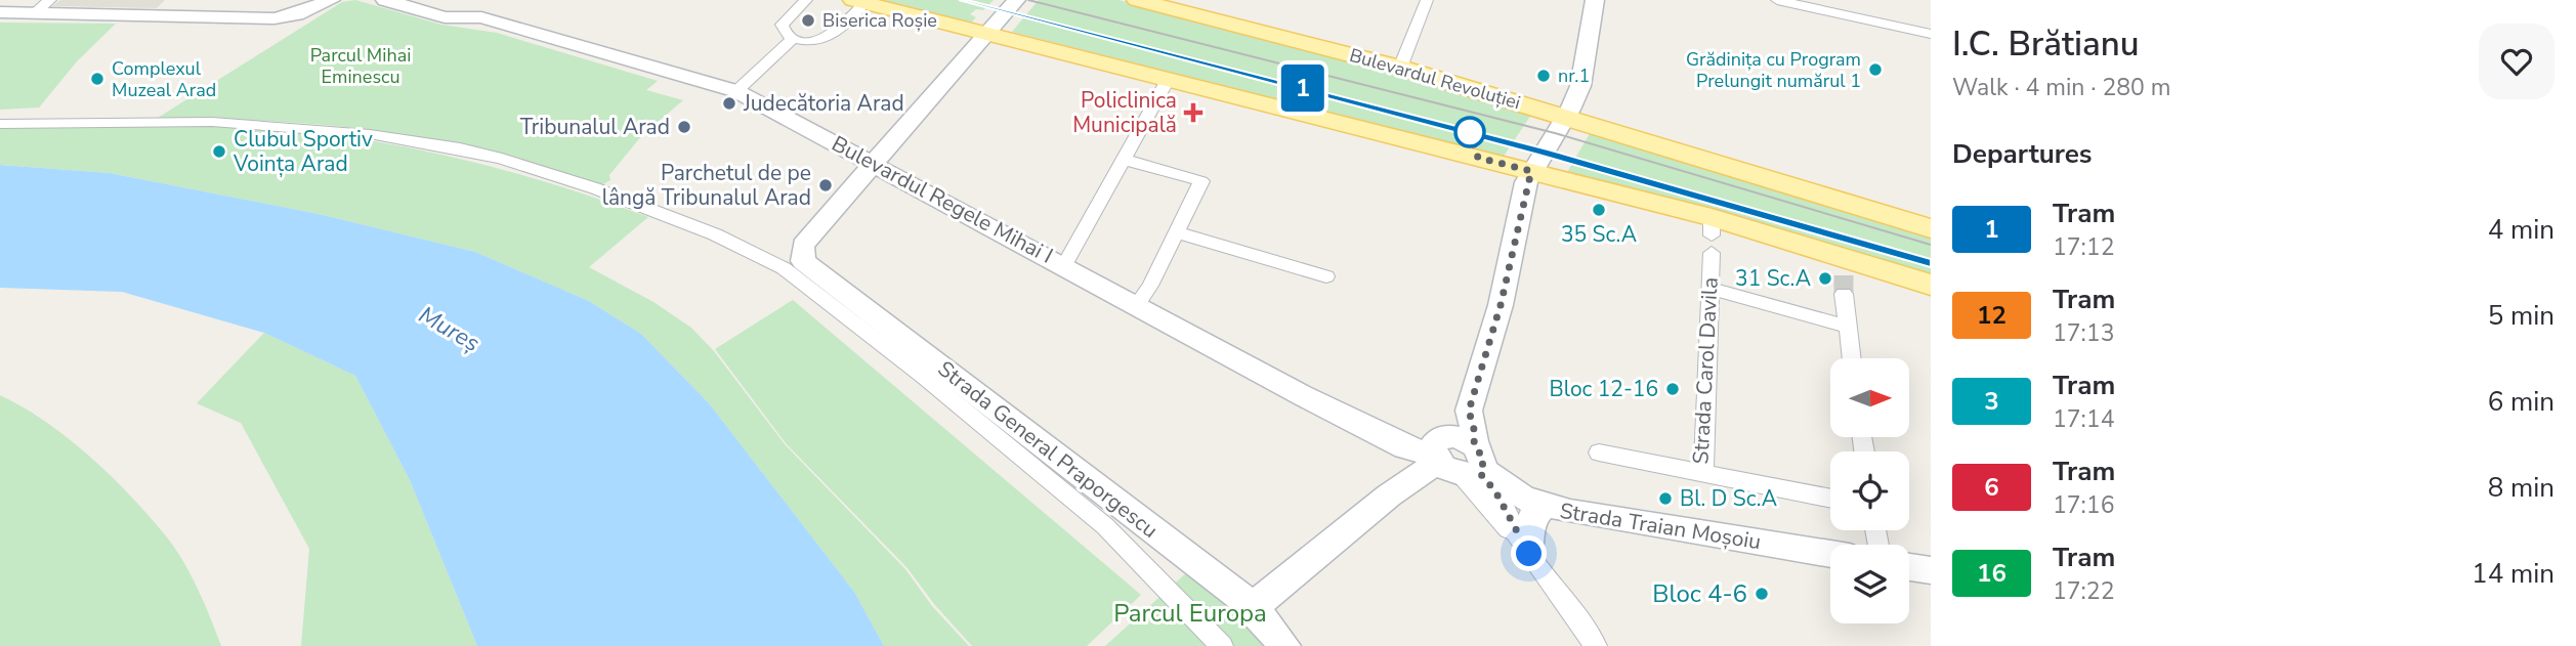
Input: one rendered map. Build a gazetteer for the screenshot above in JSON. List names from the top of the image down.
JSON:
{
  "streets": {
    "main road": [
      "Bulevardul Revoluției",
      "Bulevardul Regele Mihai I",
      "Strada General Praporgescu",
      "Strada Traian Moșoiu"
    ],
    "street": ["Strada Carol Davila"]
  },
  "crossings": [
    ["Bulevardul Regele Mihai I", "Strada General Praporgescu"],
    ["Bulevardul Regele Mihai I", "Strada Traian Moșoiu"]
  ],
  "water": ["Mureș"],
  "parks": ["Parcul Mihai Eminescu", "Parcul Europa"],
  "places": {
    "other": [
      "Biserica Roșie",
      "Grădinița cu Program Prelungit numărul 1",
      "nr.1",
      "Complexul Muzeal Arad",
      "Judecătoria Arad",
      "Tribunalul Arad",
      "Clubul Sportiv Voința Arad",
      "Parchetul de pe lângă Tribunalul Arad",
      "35 Sc.A",
      "31 Sc.A",
      "Bloc 12-16",
      "Bl. D Sc.A",
      "Bloc 4-6"
    ],
    "health": ["Policlinica Municipală"]
  },
  "lines": ["tram line 1"],
  "north": "right",
  "page": {
    "on_map": "1",
    "heading": [
      ["I.C. Brătianu", "Walk · 4 min · 280 m"],
      "Departures"
    ],
    "list": [
      {
        "mark": "1",
        "name": "Tram",
        "note": "17:12",
        "value": "4 min"
      },
      {
        "mark": "12",
        "name": "Tram",
        "note": "17:13",
        "value": "5 min"
      },
      {
        "mark": "3",
        "name": "Tram",
        "note": "17:14",
        "value": "6 min"
      },
      {
        "mark": "6",
        "name": "Tram",
        "note": "17:16",
        "value": "8 min"
      },
      {
        "mark": "16",
        "name": "Tram",
        "note": "17:22",
        "value": "14 min"
      }
    ]
  }
}
